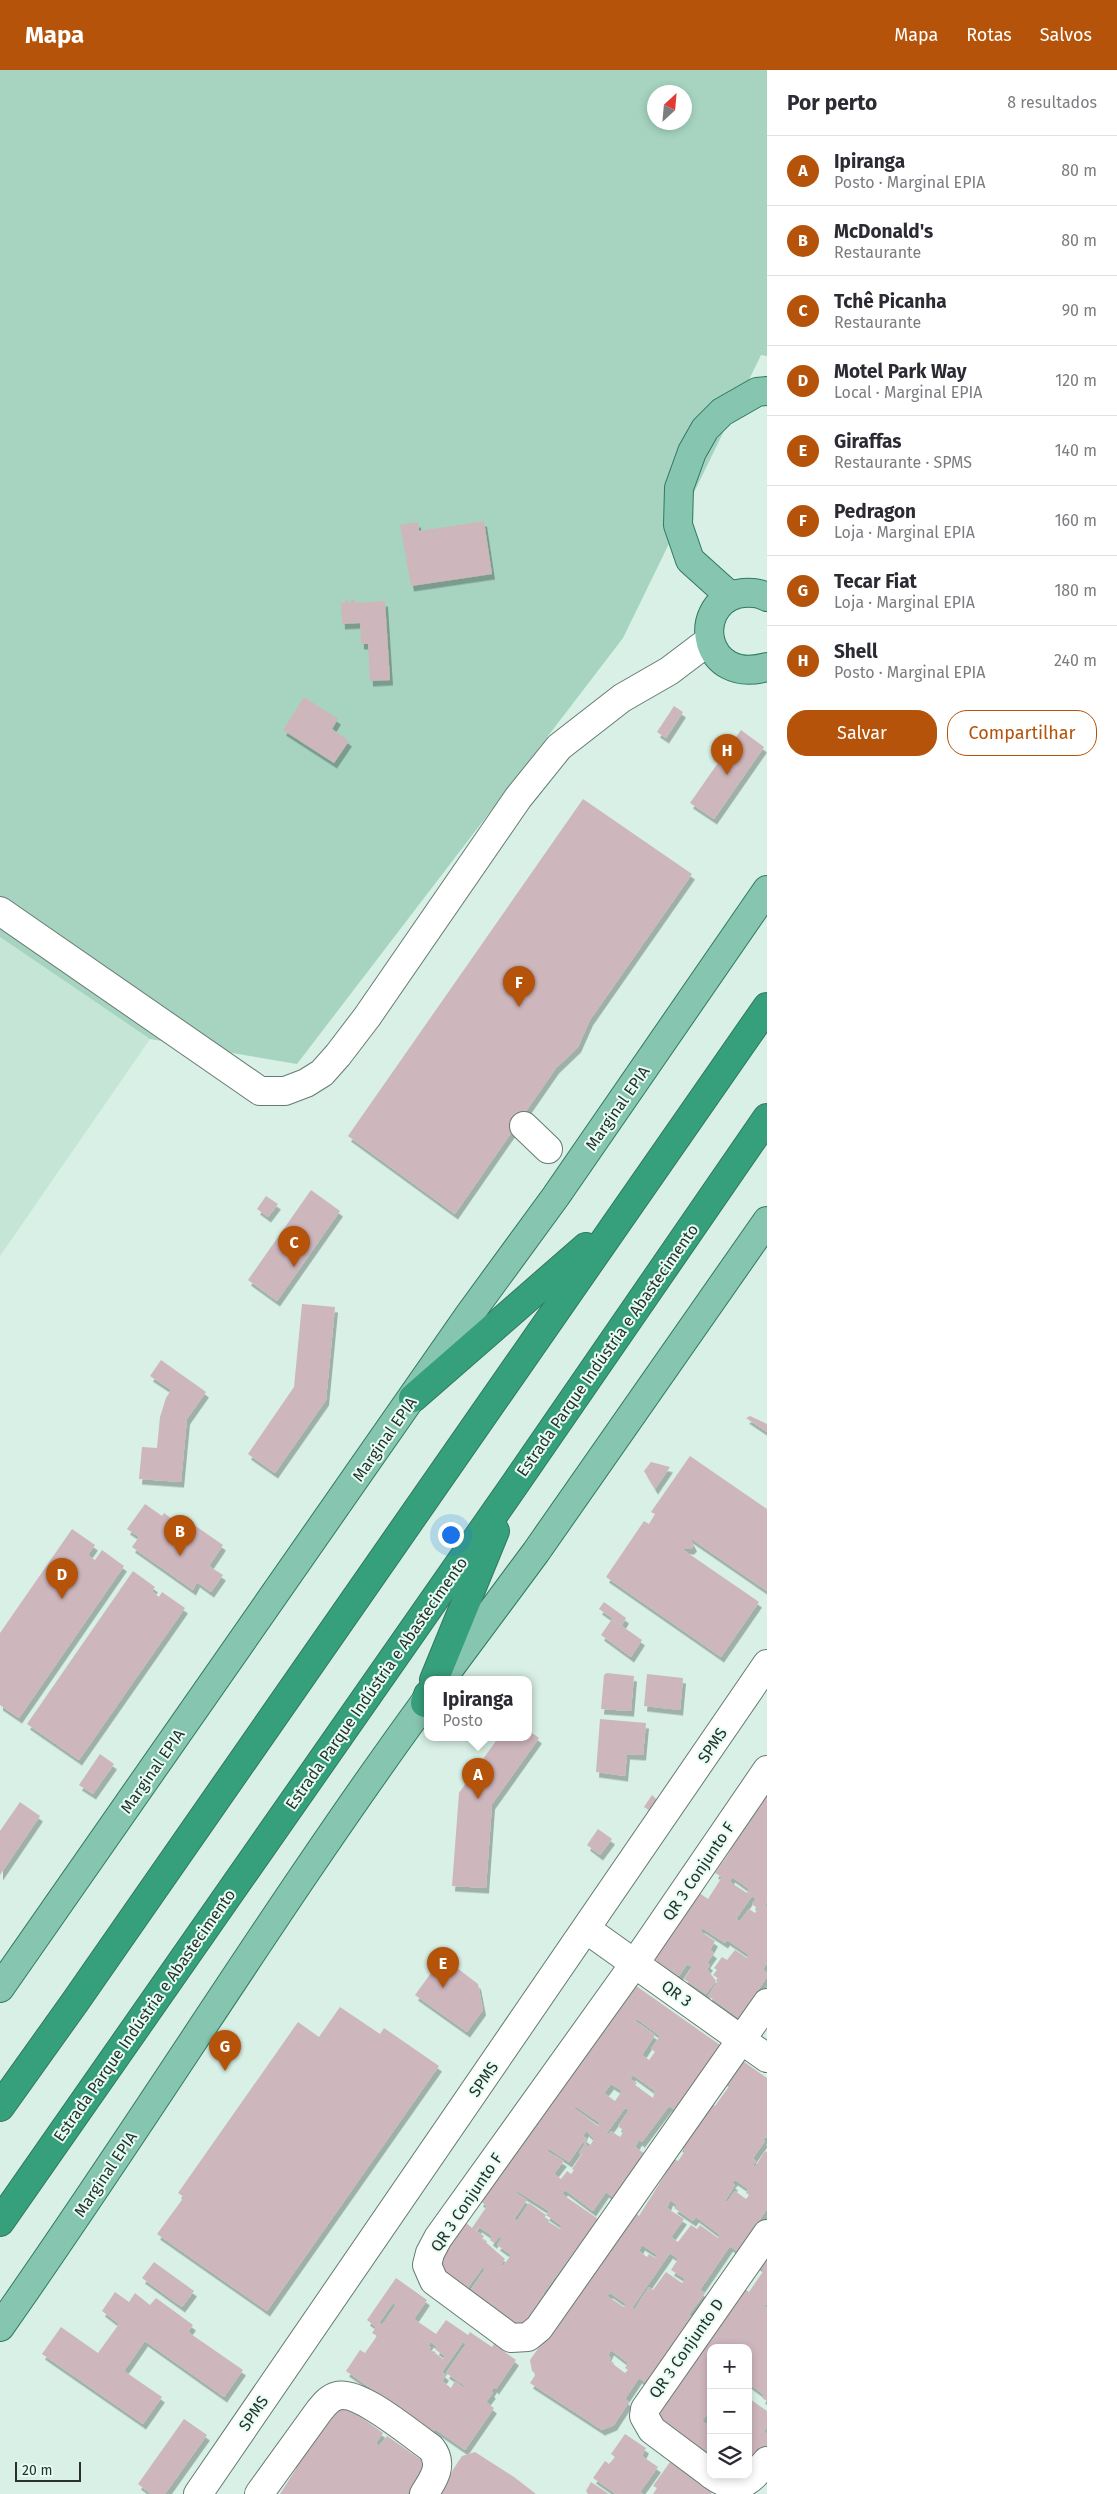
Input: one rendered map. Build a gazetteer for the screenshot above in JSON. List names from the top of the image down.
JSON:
{
  "streets": {
    "highway": ["Estrada Parque Indústria e Abastecimento"],
    "main road": ["Marginal EPIA"],
    "street": [
      "SPMS",
      "QR 3 Conjunto F",
      "QR 3",
      "QR 3 Conjunto D"
    ]
  },
  "crossings": [
    ["SPMS", "QR 3"],
    ["QR 3 Conjunto F", "QR 3"]
  ],
  "scale_bar": "20 m",
  "north": "top right",
  "page": {
    "header": "Mapa",
    "nav": ["Mapa", "Rotas", "Salvos"],
    "heading": ["Por perto", "8 resultados"],
    "list": [
      {
        "mark": "A",
        "name": "Ipiranga",
        "note": "Posto · Marginal EPIA",
        "value": "80 m"
      },
      {
        "mark": "B",
        "name": "McDonald's",
        "note": "Restaurante",
        "value": "80 m"
      },
      {
        "mark": "C",
        "name": "Tchê Picanha",
        "note": "Restaurante",
        "value": "90 m"
      },
      {
        "mark": "D",
        "name": "Motel Park Way",
        "note": "Local · Marginal EPIA",
        "value": "120 m"
      },
      {
        "mark": "E",
        "name": "Giraffas",
        "note": "Restaurante · SPMS",
        "value": "140 m"
      },
      {
        "mark": "F",
        "name": "Pedragon",
        "note": "Loja · Marginal EPIA",
        "value": "160 m"
      },
      {
        "mark": "G",
        "name": "Tecar Fiat",
        "note": "Loja · Marginal EPIA",
        "value": "180 m"
      },
      {
        "mark": "H",
        "name": "Shell",
        "note": "Posto · Marginal EPIA",
        "value": "240 m"
      }
    ],
    "buttons": ["Salvar", "Compartilhar"],
    "pins": [
      "H",
      "F",
      "C",
      "B",
      "D",
      "A",
      "E",
      "G"
    ],
    "popup": ["Ipiranga", "Posto"],
    "map_buttons": ["+", "−"],
    "scale": "20 m"
  }
}
